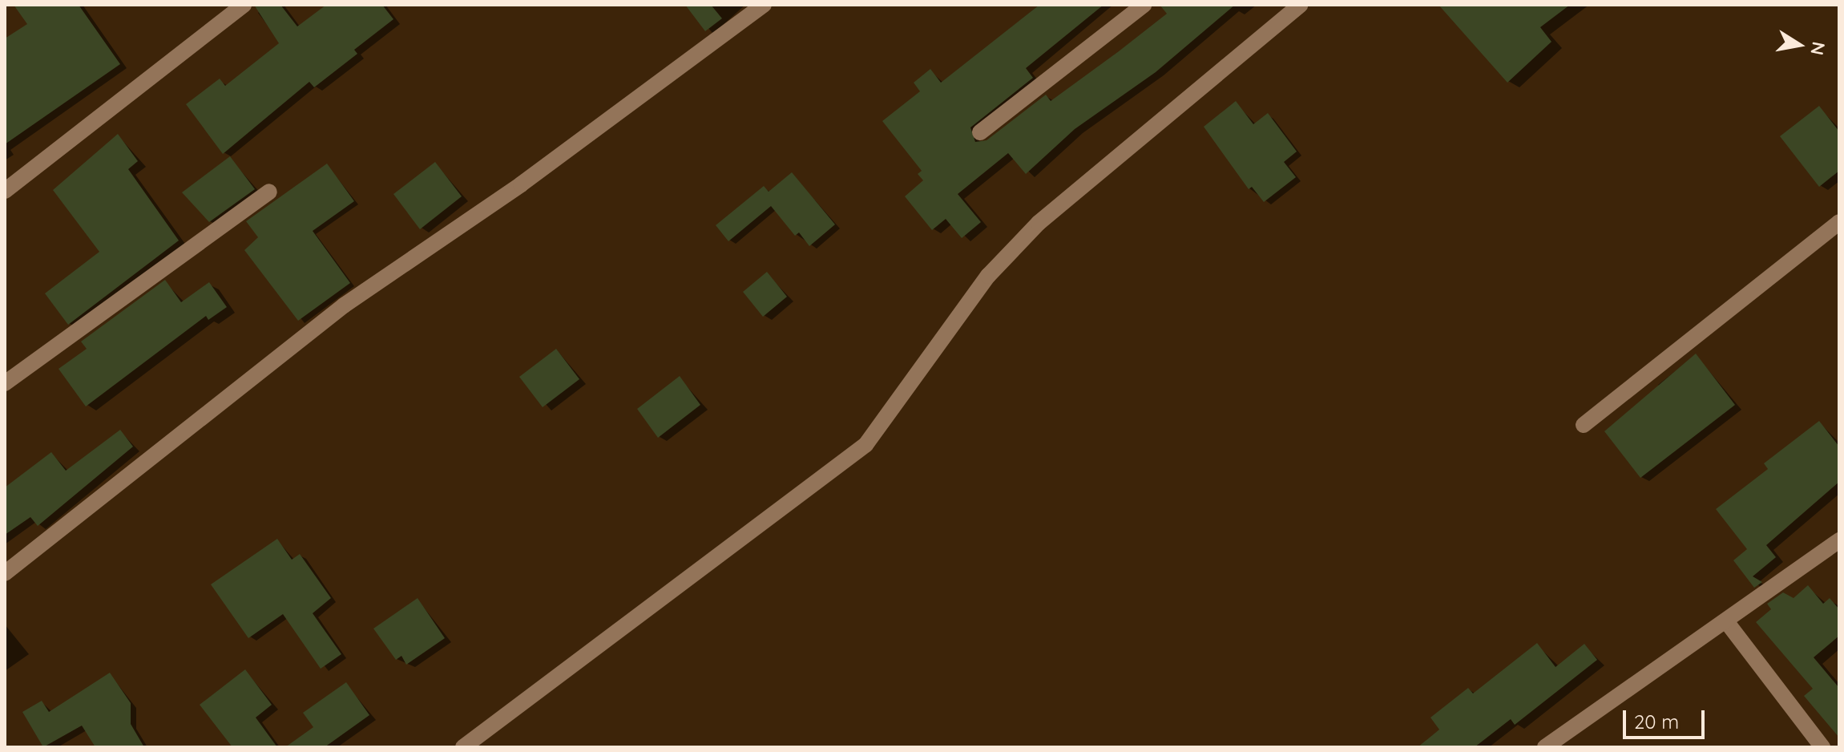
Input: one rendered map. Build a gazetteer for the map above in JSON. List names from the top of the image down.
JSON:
{
  "scale_bar": "20 m",
  "north": "right"
}
